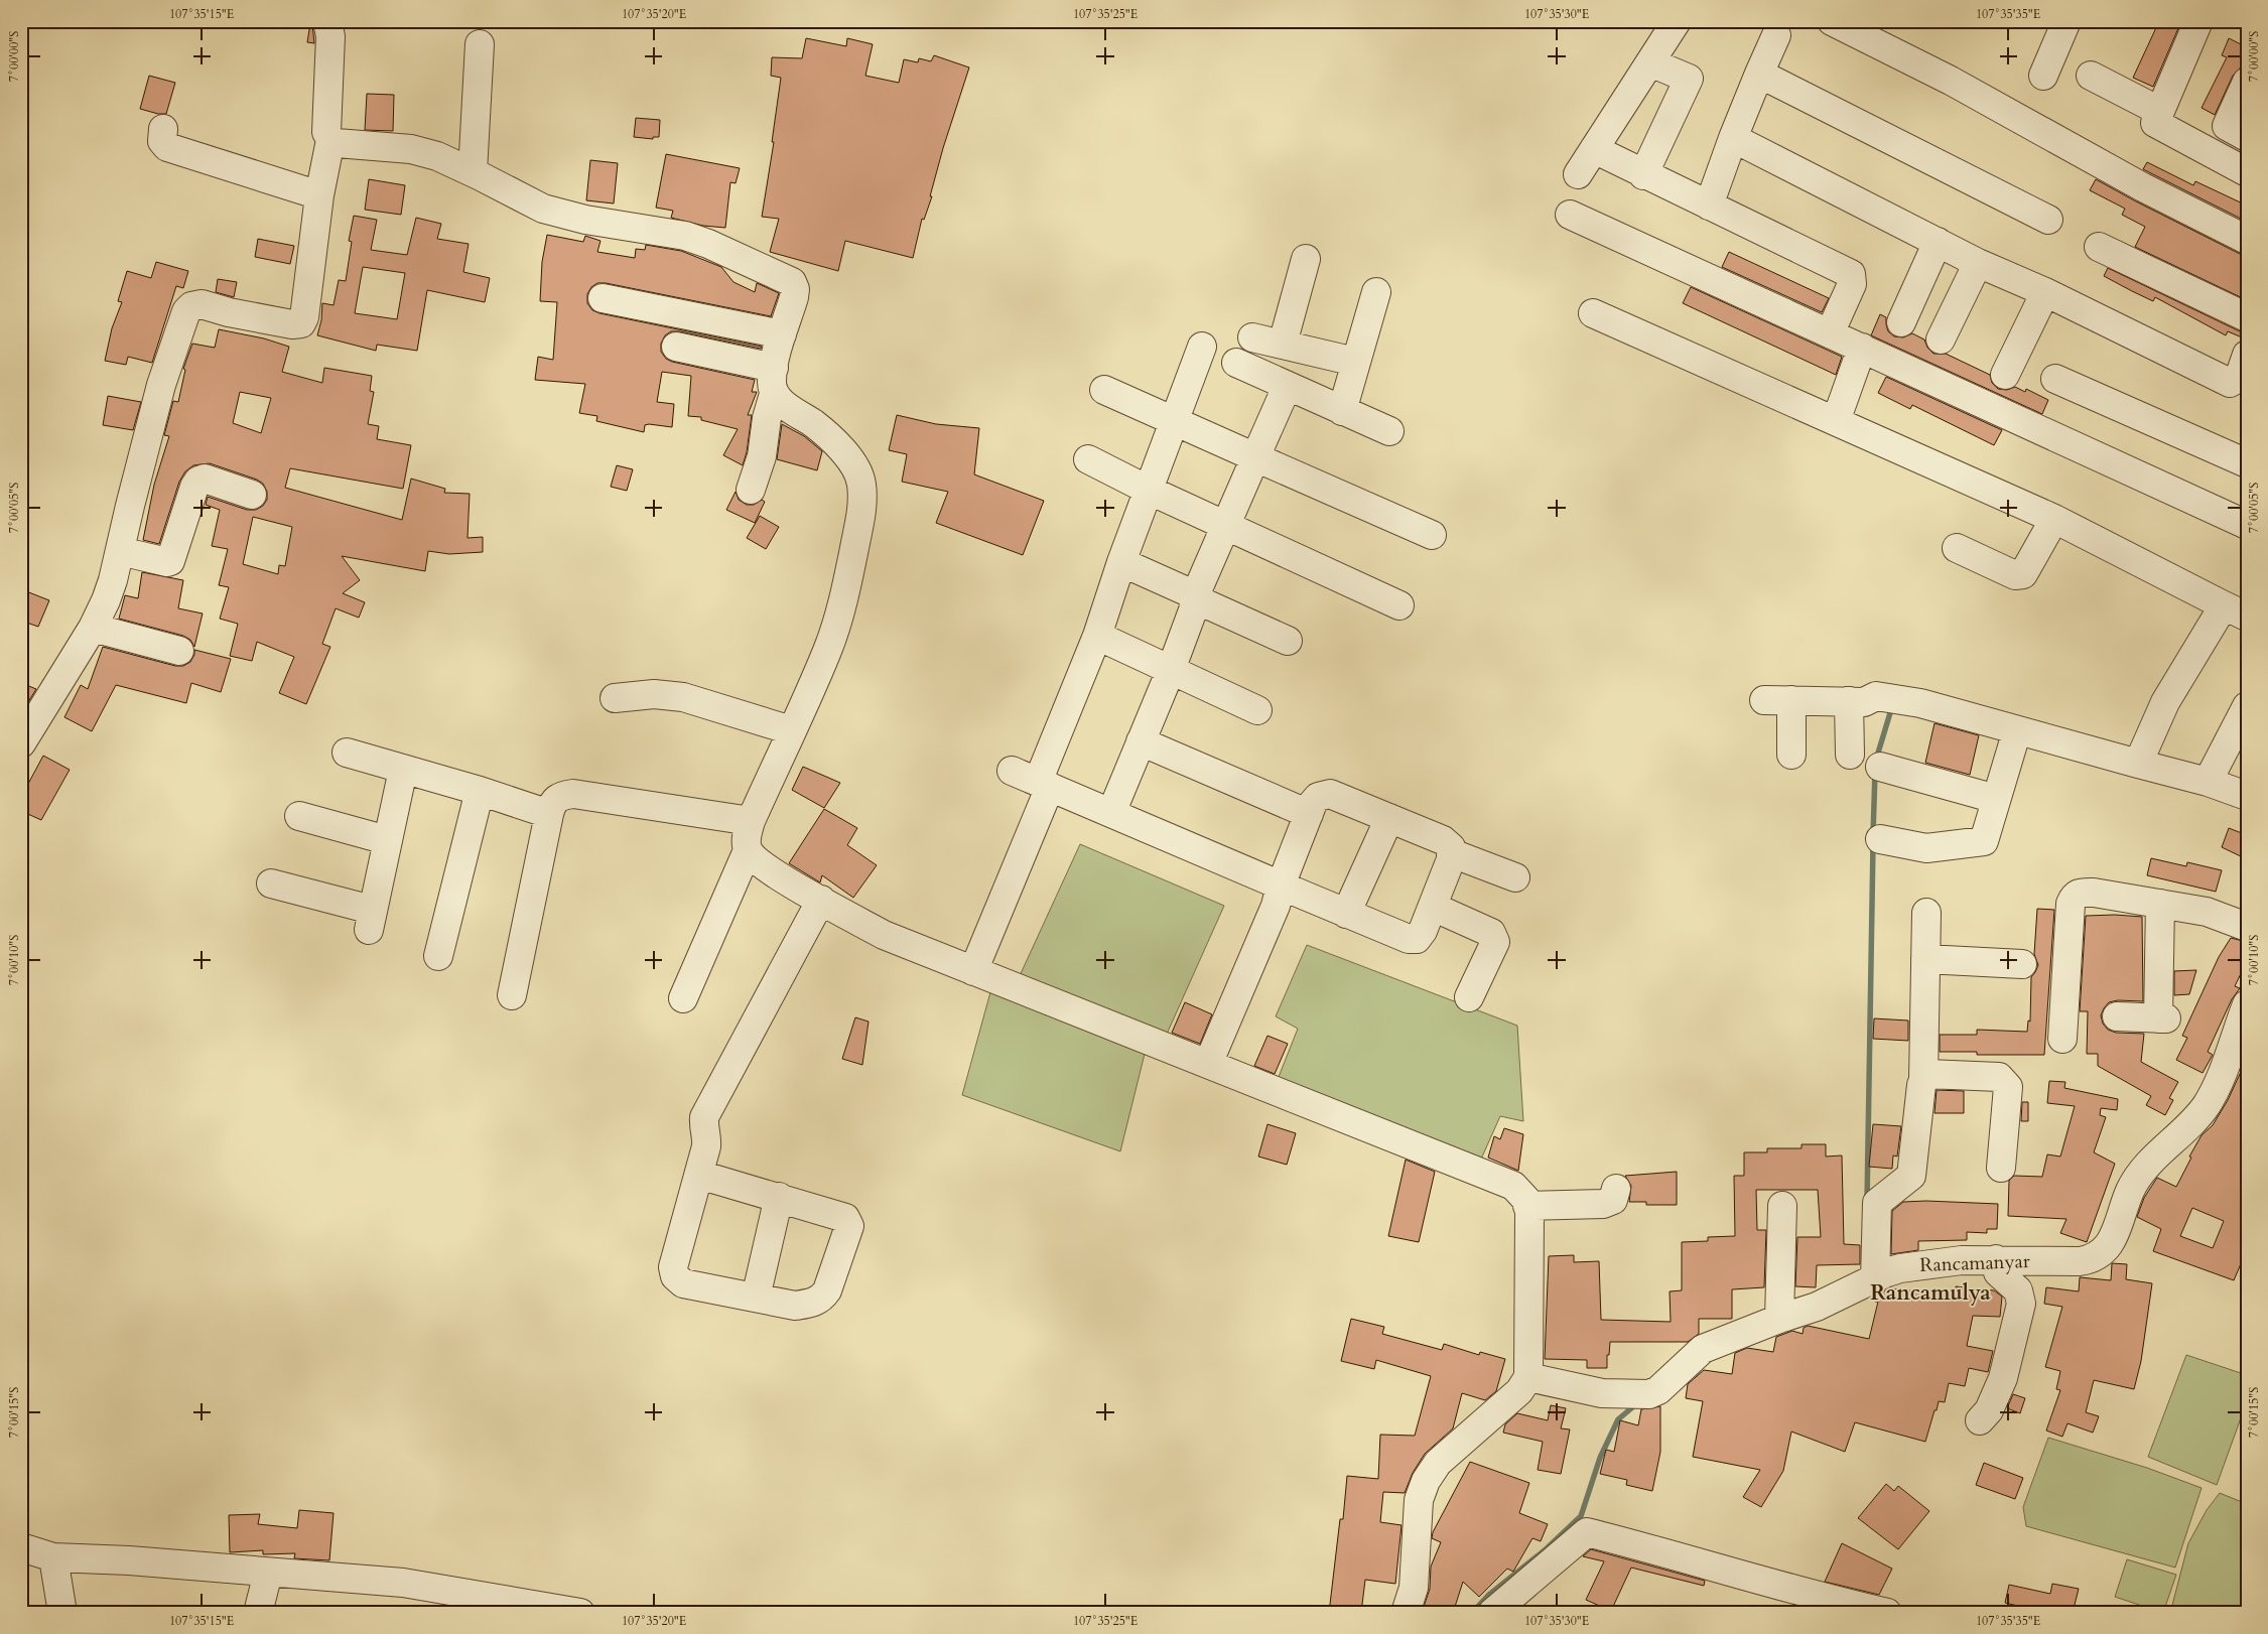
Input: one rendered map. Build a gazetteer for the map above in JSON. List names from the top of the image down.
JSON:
{
  "streets": {
    "street": ["Rancamanyar"]
  },
  "districts": ["Rancamulya"],
  "coordinates": [
    "107°35'15\"E",
    "107°35'20\"E",
    "107°35'25\"E",
    "107°35'30\"E",
    "107°35'35\"E",
    "7°00'00\"S",
    "7°00'05\"S",
    "7°00'10\"S",
    "7°00'15\"S"
  ]
}
